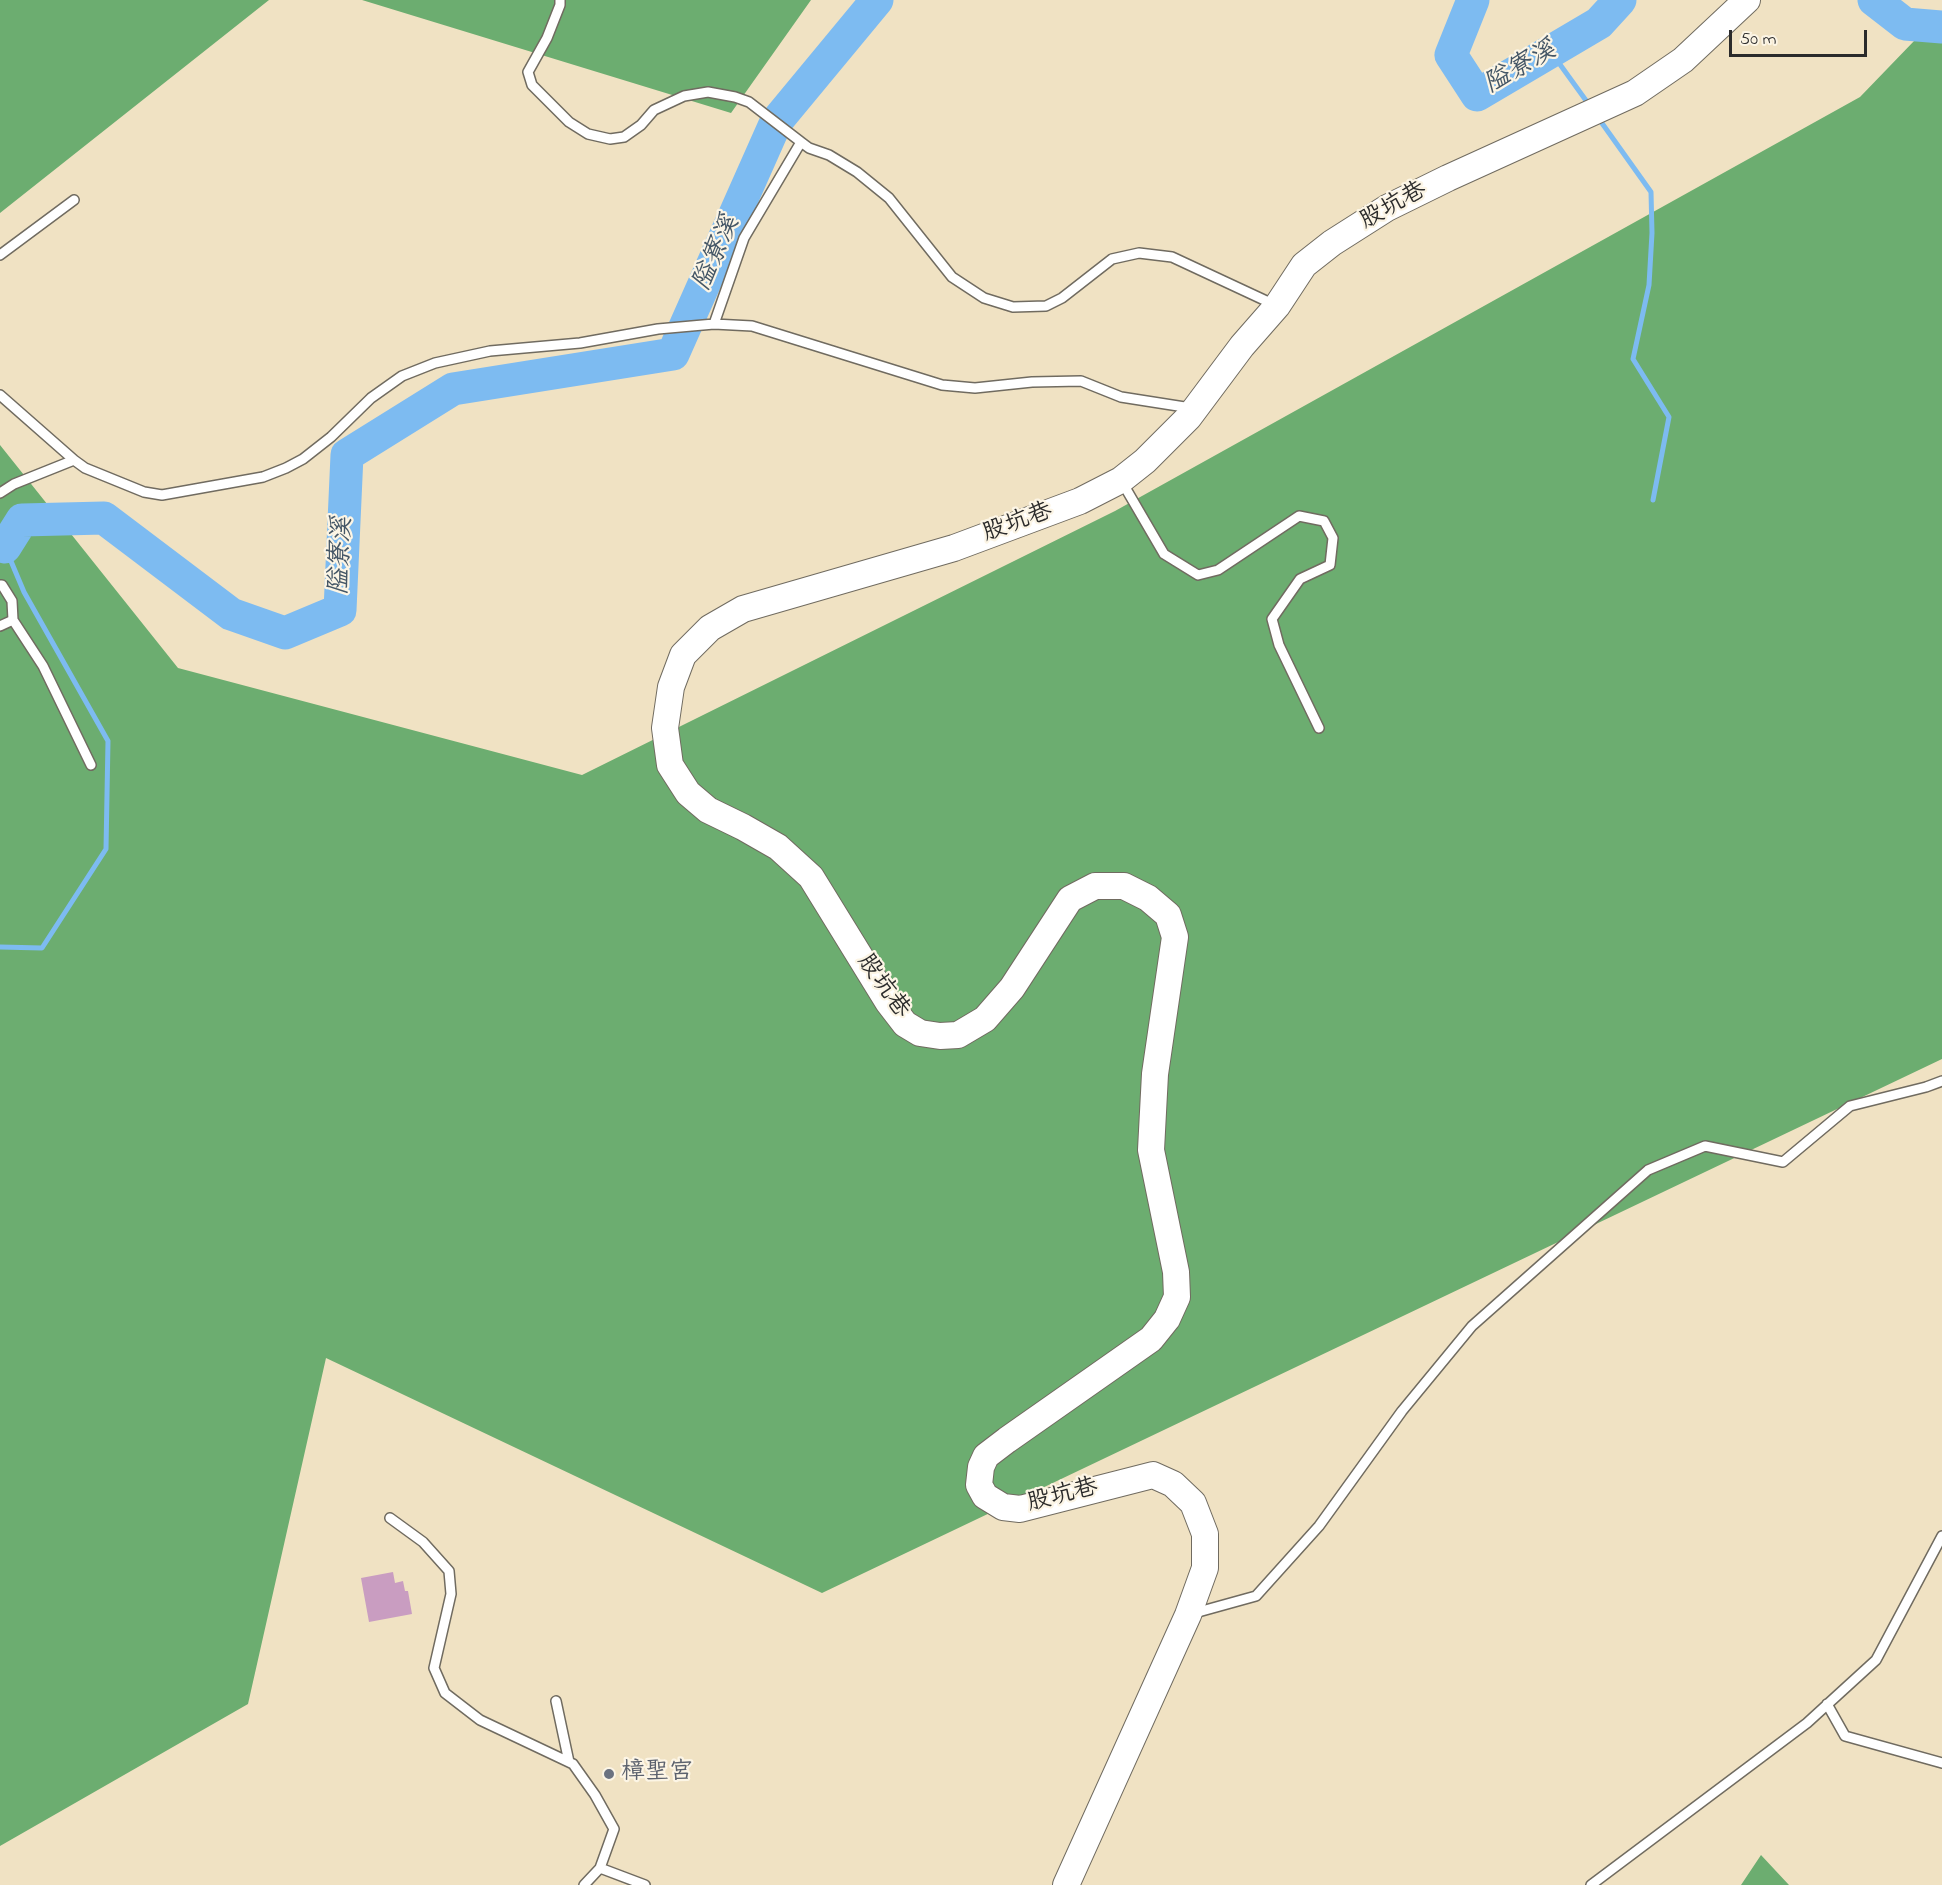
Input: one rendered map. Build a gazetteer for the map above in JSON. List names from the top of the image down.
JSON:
{
  "streets": {
    "street": ["股坑巷"]
  },
  "water": ["隘寮溪"],
  "places": ["樟聖宮"],
  "scale_bar": "50 m"
}
